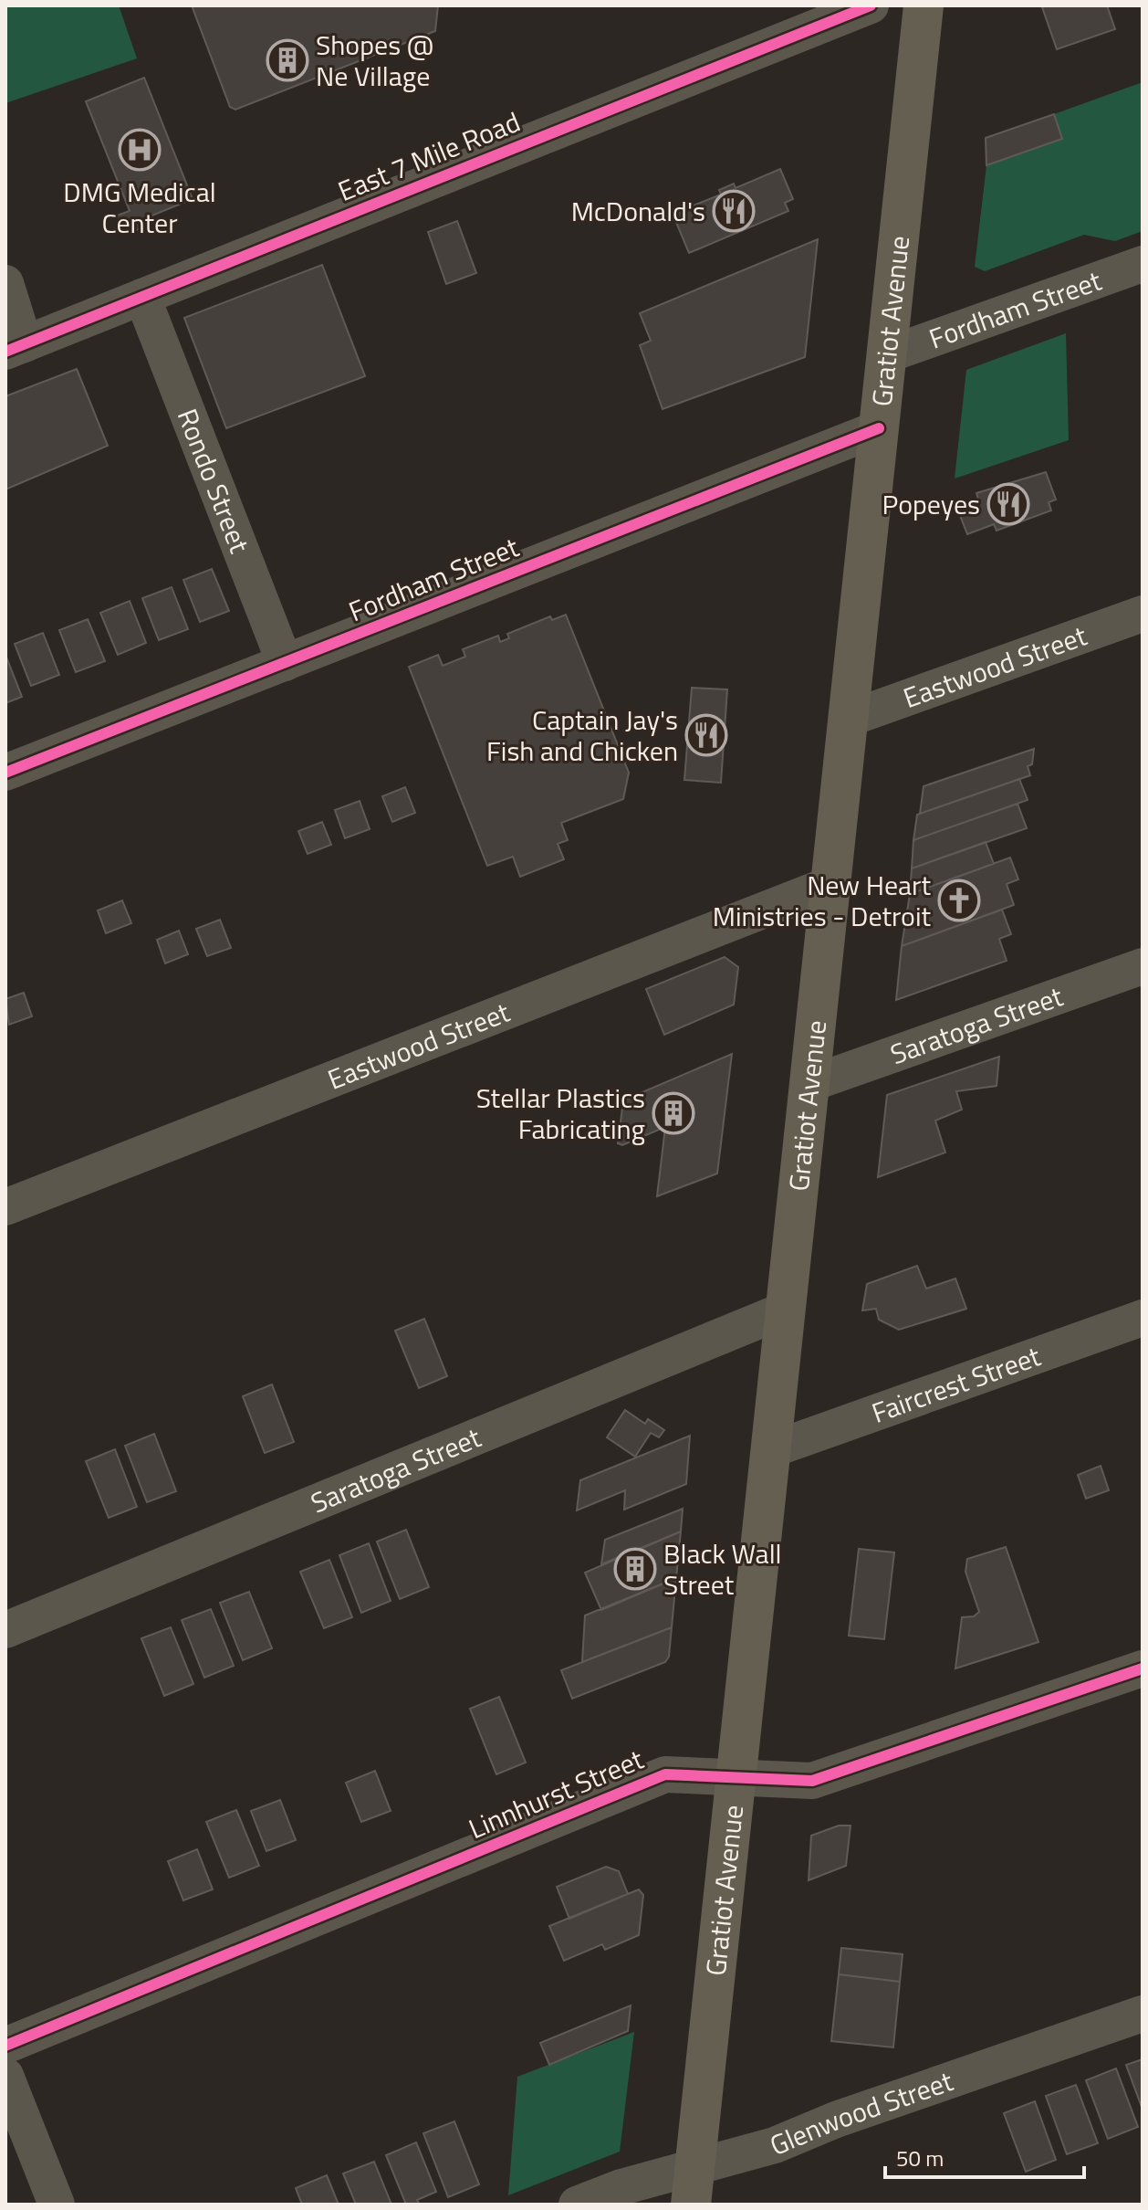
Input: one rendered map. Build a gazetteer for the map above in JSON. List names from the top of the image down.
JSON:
{
  "streets": {
    "main road": ["Gratiot Avenue"],
    "street": [
      "East 7 Mile Road",
      "Fordham Street",
      "Rondo Street",
      "Eastwood Street",
      "Saratoga Street",
      "Faircrest Street",
      "Linnhurst Street",
      "Glenwood Street"
    ]
  },
  "crossings": [
    ["East 7 Mile Road", "Rondo Street"],
    ["Fordham Street", "Gratiot Avenue"],
    ["Fordham Street", "Rondo Street"],
    ["Gratiot Avenue", "Eastwood Street"],
    ["Gratiot Avenue", "Saratoga Street"],
    ["Gratiot Avenue", "Faircrest Street"],
    ["Gratiot Avenue", "Linnhurst Street"],
    ["Gratiot Avenue", "Glenwood Street"]
  ],
  "places": {
    "building": ["Shopes @ Ne Village", "Stellar Plastics Fabricating", "Black Wall Street"],
    "hospital": ["DMG Medical Center"],
    "restaurant": ["McDonald's", "Popeyes", "Captain Jay's Fish and Chicken"],
    "church": ["New Heart Ministries - Detroit"]
  },
  "scale_bar": "50 m"
}
